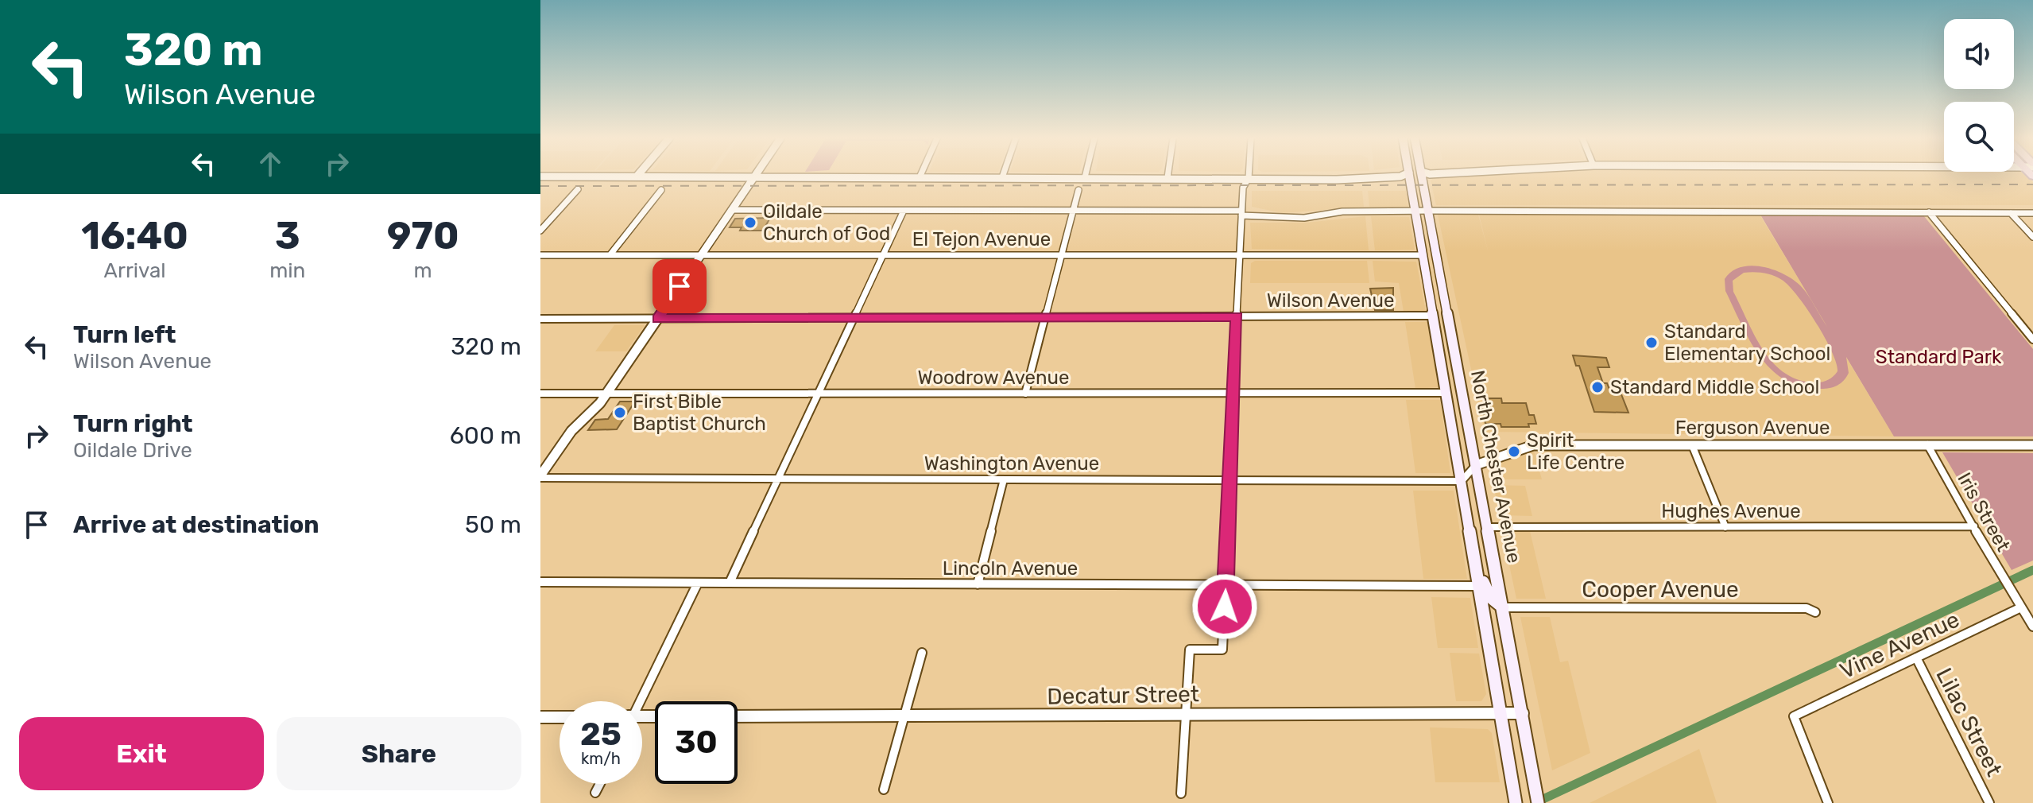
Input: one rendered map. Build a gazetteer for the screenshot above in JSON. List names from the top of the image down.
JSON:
{
  "streets": {
    "main road": ["North Chester Avenue"],
    "street": [
      "El Tejon Avenue",
      "Wilson Avenue",
      "Woodrow Avenue",
      "Ferguson Avenue",
      "Washington Avenue",
      "Hughes Avenue",
      "Iris Street",
      "Lincoln Avenue",
      "Cooper Avenue",
      "Vine Avenue",
      "Decatur Street",
      "Lilac Street"
    ]
  },
  "crossings": [
    ["El Tejon Avenue", "North Chester Avenue"],
    ["Wilson Avenue", "North Chester Avenue"],
    ["Woodrow Avenue", "North Chester Avenue"],
    ["Ferguson Avenue", "North Chester Avenue"],
    ["Ferguson Avenue", "Iris Street"],
    ["Washington Avenue", "North Chester Avenue"],
    ["North Chester Avenue", "Hughes Avenue"],
    ["North Chester Avenue", "Lincoln Avenue"],
    ["North Chester Avenue", "Cooper Avenue"],
    ["North Chester Avenue", "Decatur Street"],
    ["Hughes Avenue", "Iris Street"],
    ["Iris Street", "Vine Avenue"],
    ["Vine Avenue", "Lilac Street"]
  ],
  "parks": ["Standard Park"],
  "places": [
    "Oildale Church of God",
    "Standard Elementary School",
    "Standard Middle School",
    "First Bible Baptist Church",
    "Spirit Life Centre"
  ],
  "page": {
    "turn": ["320 m", "Wilson Avenue"],
    "eta": [
      "16:40",
      "Arrival",
      "3",
      "min",
      "970",
      "m"
    ],
    "list": [
      {
        "name": "Turn left",
        "note": "Wilson Avenue",
        "value": "320 m"
      },
      {
        "name": "Turn right",
        "note": "Oildale Drive",
        "value": "600 m"
      },
      {
        "name": "Arrive at destination",
        "value": "50 m"
      }
    ],
    "speed": "25 km/h",
    "limit": "30",
    "buttons": ["Exit", "Share"]
  }
}
